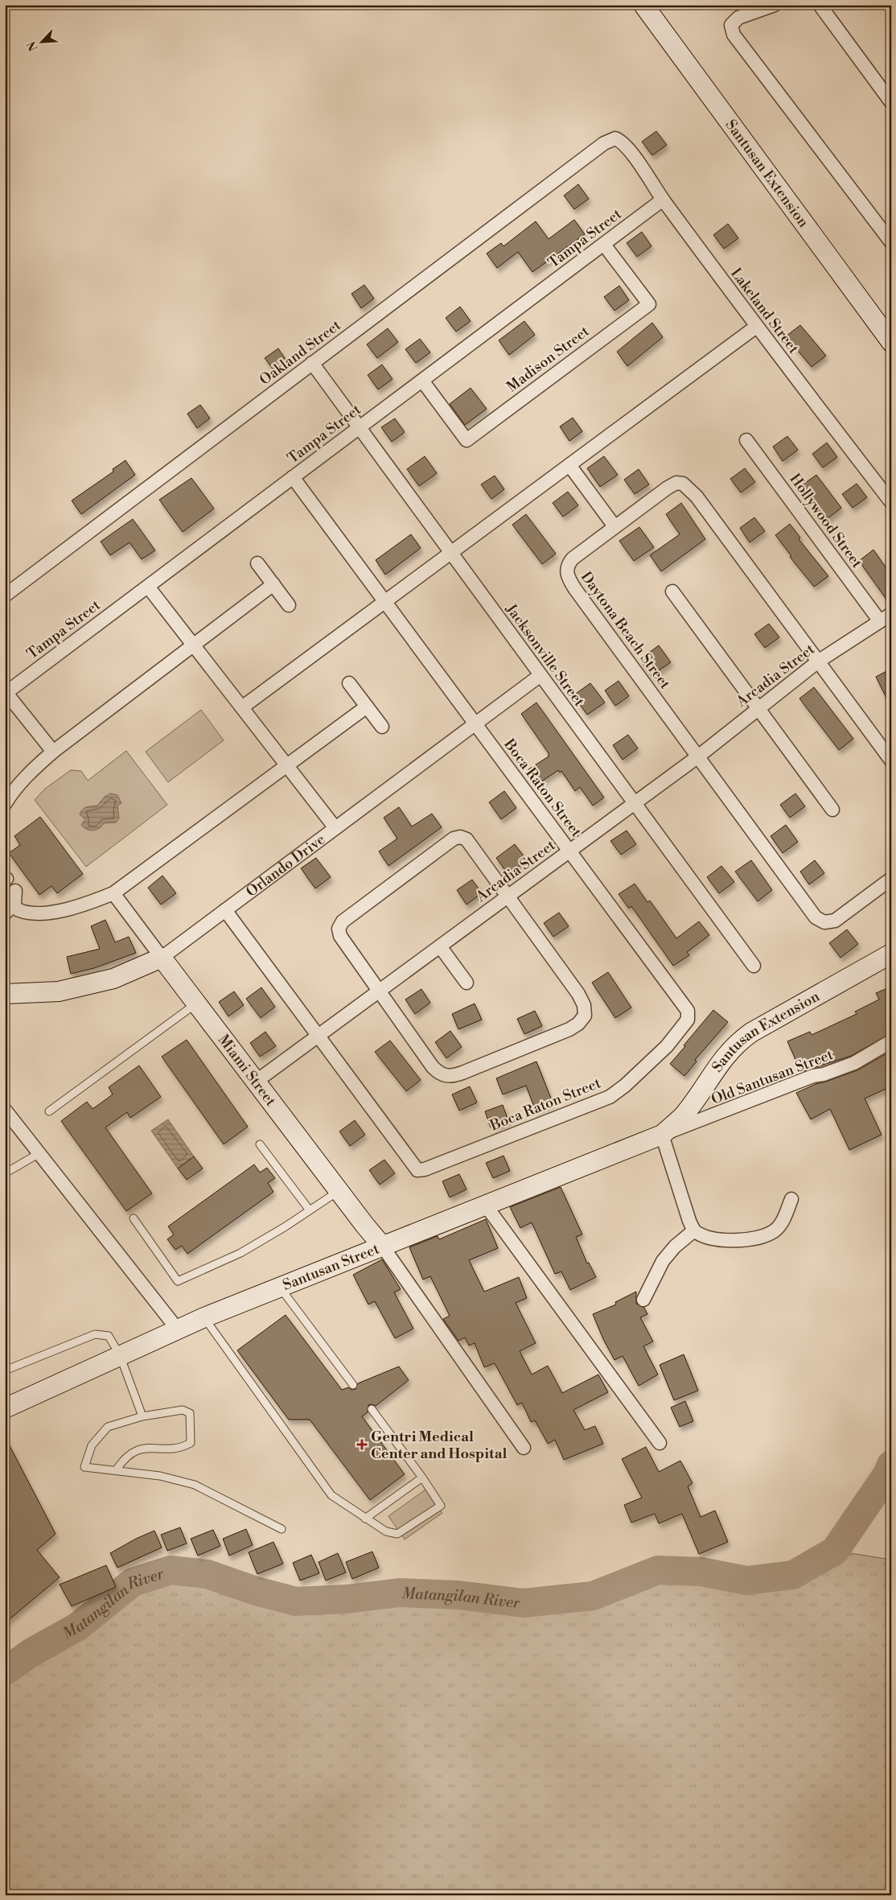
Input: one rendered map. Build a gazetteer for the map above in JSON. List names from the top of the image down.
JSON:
{
  "streets": {
    "street": [
      "Santusan Extension",
      "Tampa Street",
      "Lakeland Street",
      "Oakland Street",
      "Madison Street",
      "Hollywood Street",
      "Daytona Beach Street",
      "Jacksonville Street",
      "Arcadia Street",
      "Boca Raton Street",
      "Orlando Drive",
      "Miami Street",
      "Old Santusan Street",
      "Santusan Street"
    ]
  },
  "crossings": [
    ["Santusan Extension", "Old Santusan Street"],
    ["Santusan Extension", "Santusan Street"],
    ["Tampa Street", "Lakeland Street"],
    ["Tampa Street", "Madison Street"],
    ["Tampa Street", "Jacksonville Street"],
    ["Tampa Street", "Boca Raton Street"],
    ["Lakeland Street", "Oakland Street"],
    ["Oakland Street", "Jacksonville Street"],
    ["Hollywood Street", "Arcadia Street"],
    ["Daytona Beach Street", "Arcadia Street"],
    ["Jacksonville Street", "Arcadia Street"],
    ["Jacksonville Street", "Orlando Drive"],
    ["Arcadia Street", "Boca Raton Street"],
    ["Arcadia Street", "Miami Street"],
    ["Boca Raton Street", "Orlando Drive"],
    ["Orlando Drive", "Miami Street"],
    ["Miami Street", "Santusan Street"],
    ["Old Santusan Street", "Santusan Street"]
  ],
  "water": ["Matangilan River"],
  "places": {
    "health": ["Gentri Medical Center and Hospital"]
  },
  "north": "bottom left"
}
